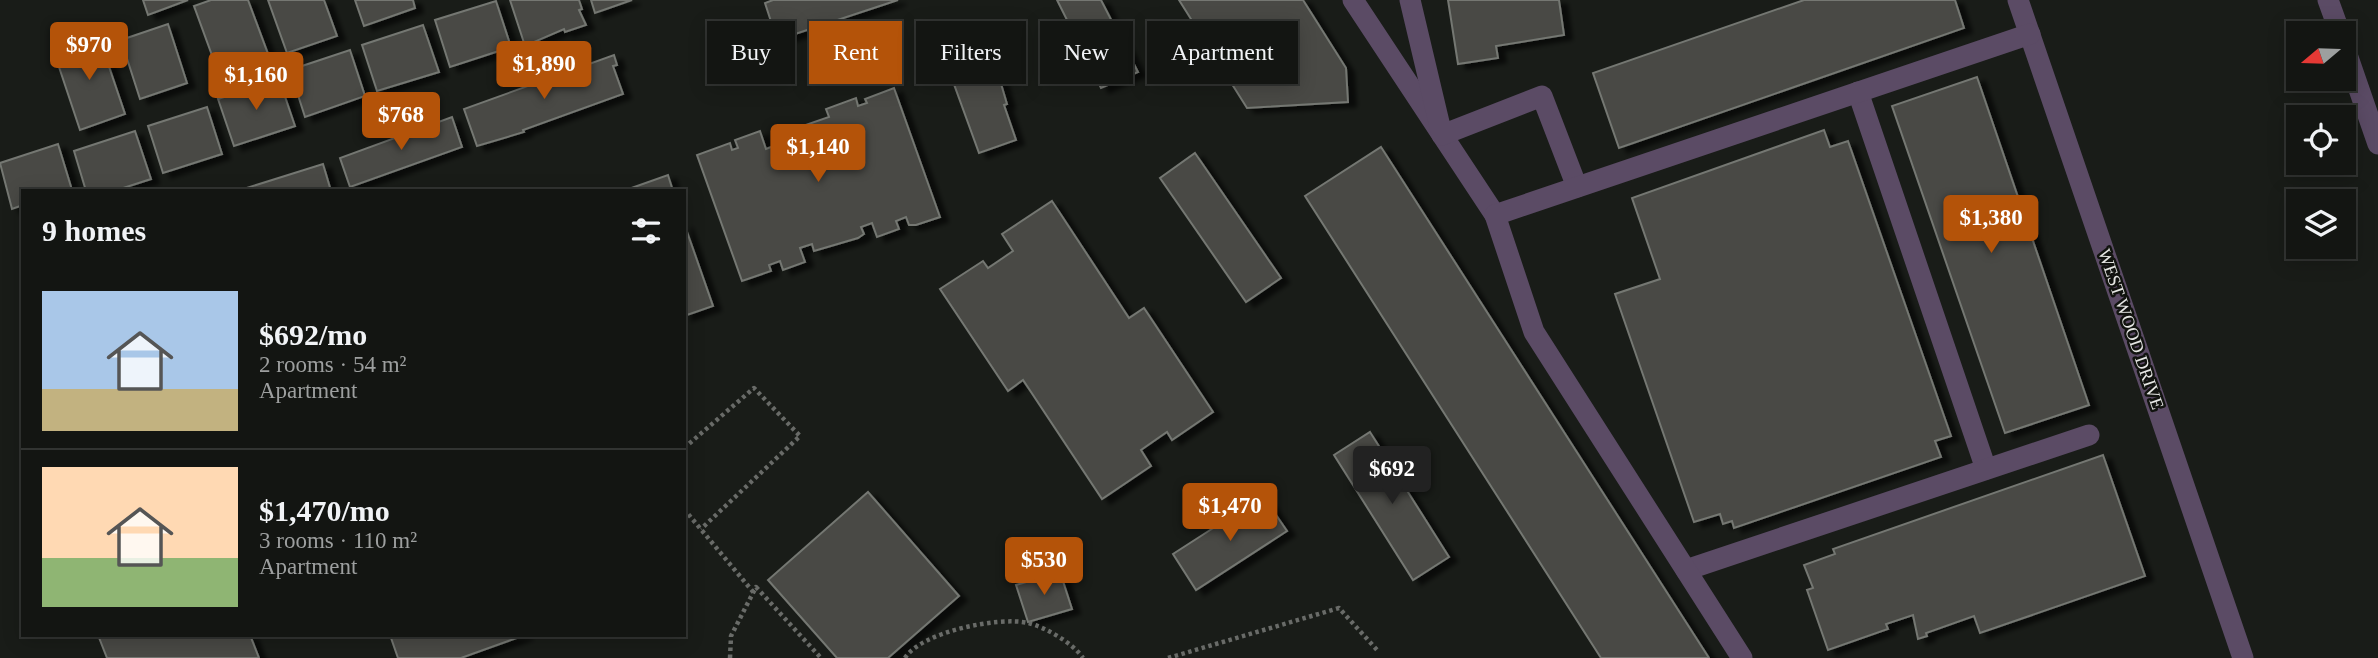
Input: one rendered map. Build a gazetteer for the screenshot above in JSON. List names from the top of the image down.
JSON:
{
  "streets": {
    "street": ["WEST WOOD DRIVE"]
  },
  "north": "left",
  "page": {
    "chip": [
      "Buy",
      "Rent",
      "Filters",
      "New",
      "Apartment"
    ],
    "price": [
      "$970",
      "$1,890",
      "$1,160",
      "$768",
      "$1,140",
      "$1,380",
      "$692",
      "$1,470",
      "$530"
    ],
    "heading": "9 homes",
    "list": [
      {
        "name": "$692/mo",
        "note": "2 rooms · 54 m² · Apartment"
      },
      {
        "name": "$1,470/mo",
        "note": "3 rooms · 110 m² · Apartment"
      }
    ]
  }
}
